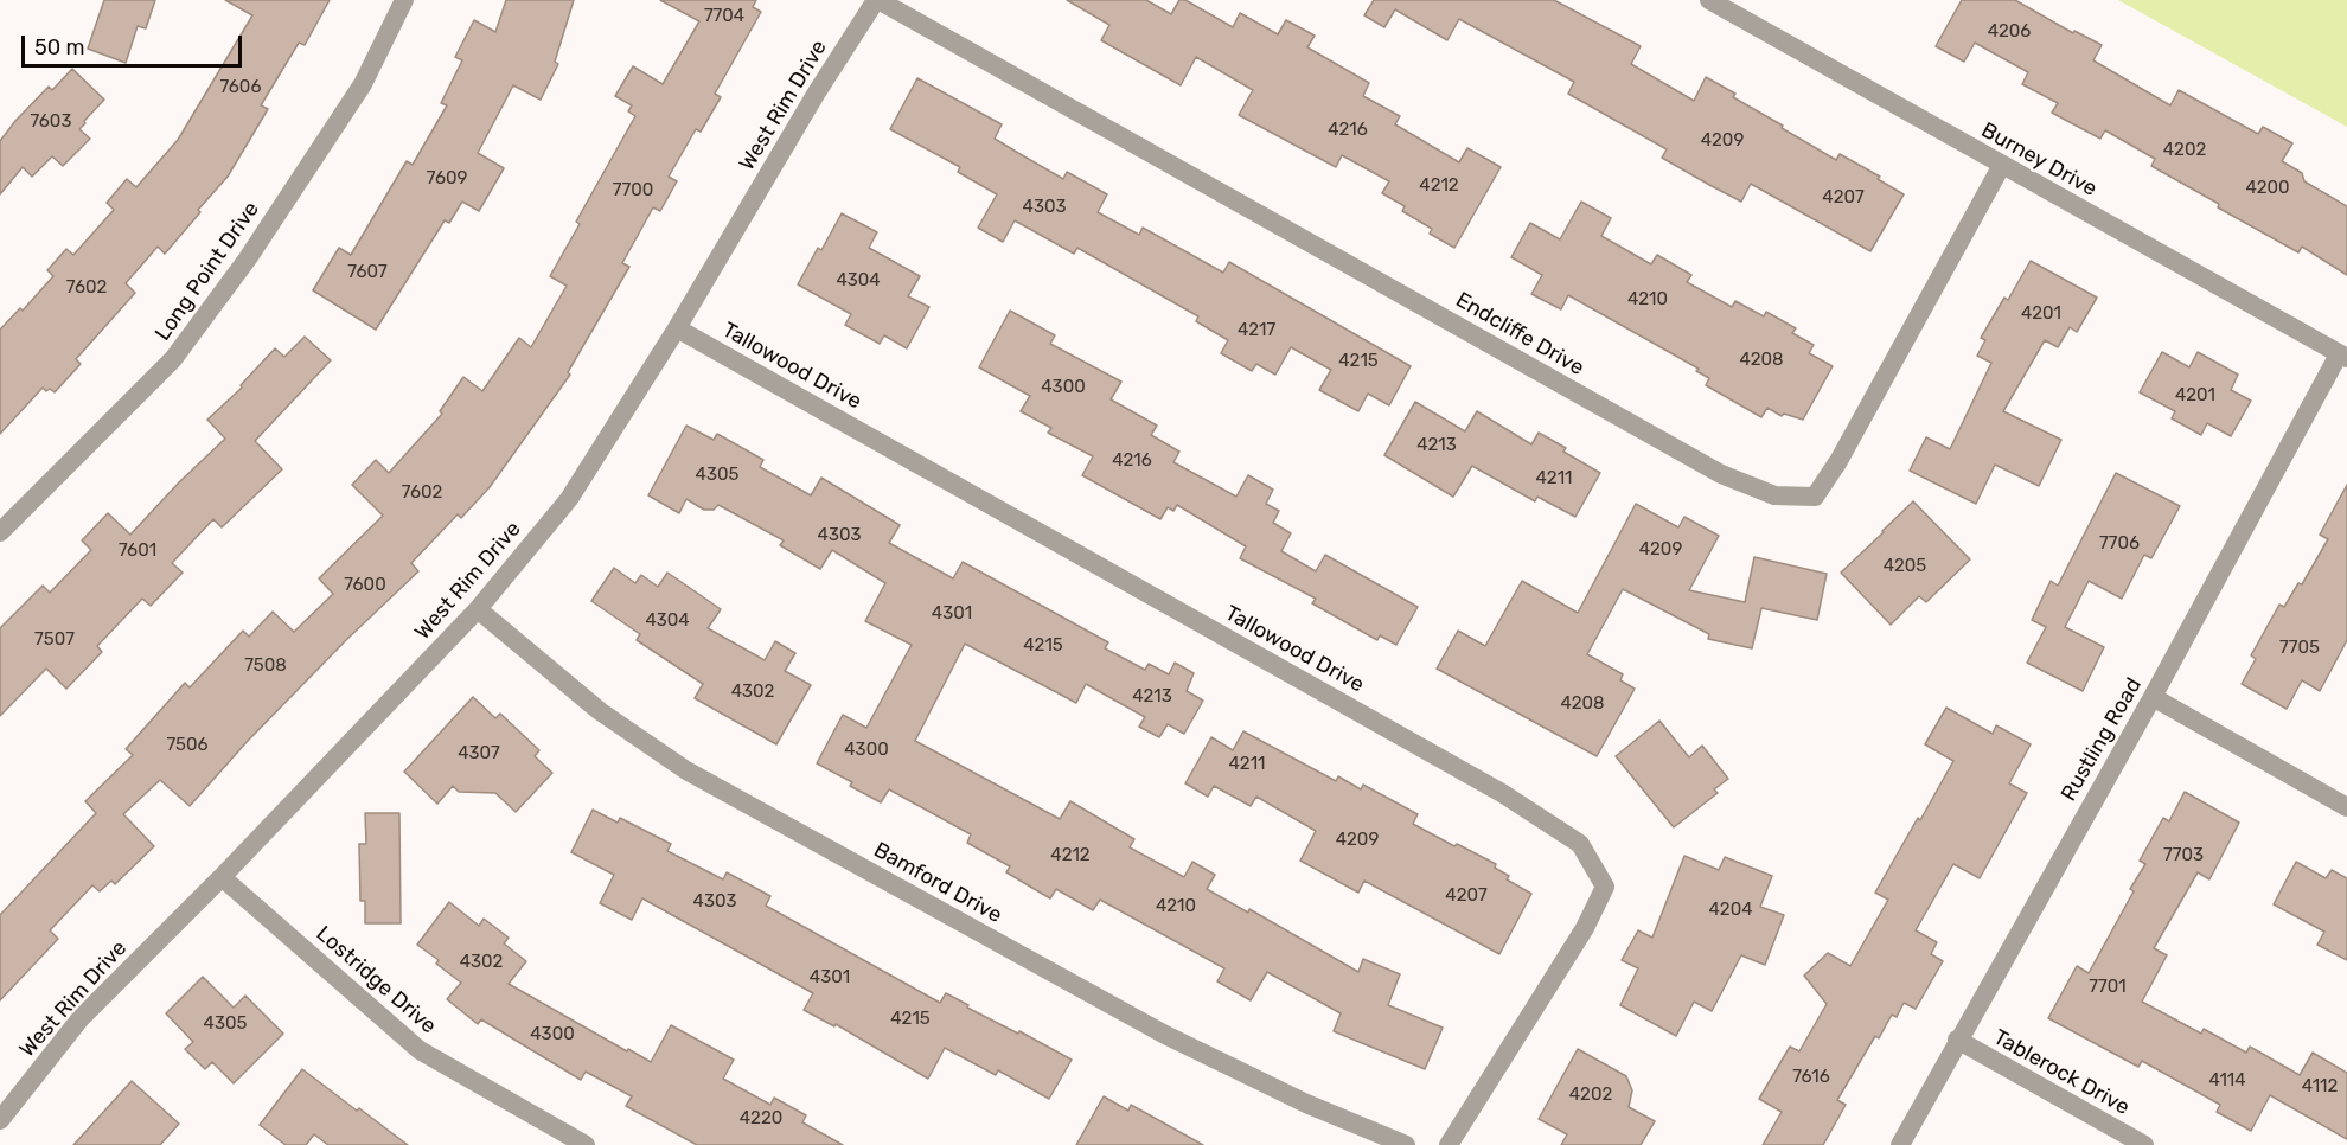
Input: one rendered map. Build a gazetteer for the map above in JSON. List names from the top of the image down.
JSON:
{
  "streets": {
    "street": [
      "West Rim Drive",
      "Burney Drive",
      "Long Point Drive",
      "Endcliffe Drive",
      "Tallowood Drive",
      "Rustling Road",
      "Bamford Drive",
      "Lostridge Drive",
      "Tablerock Drive"
    ]
  },
  "crossings": [
    ["West Rim Drive", "Endcliffe Drive"],
    ["West Rim Drive", "Tallowood Drive"],
    ["West Rim Drive", "Bamford Drive"],
    ["West Rim Drive", "Lostridge Drive"],
    ["Burney Drive", "Endcliffe Drive"],
    ["Burney Drive", "Rustling Road"],
    ["Rustling Road", "Tablerock Drive"]
  ],
  "house_numbers": [
    "7704",
    "4206",
    "7606",
    "7603",
    "4216",
    "4209",
    "4202",
    "7609",
    "4212",
    "4200",
    "7700",
    "4207",
    "4303",
    "7607",
    "4304",
    "7602",
    "4210",
    "4201",
    "4217",
    "4208",
    "4215",
    "4300",
    "4201",
    "4213",
    "4216",
    "4305",
    "4211",
    "7602",
    "4303",
    "7706",
    "4209",
    "7601",
    "4205",
    "7600",
    "4301",
    "4304",
    "7507",
    "4215",
    "7705",
    "7508",
    "4302",
    "4213",
    "4208",
    "7506",
    "4300",
    "4307",
    "4211",
    "4209",
    "4212",
    "7703",
    "4207",
    "4303",
    "4210",
    "4204",
    "4302",
    "4301",
    "7701",
    "4215",
    "4305",
    "4300",
    "7616",
    "4114",
    "4112",
    "4202",
    "4220"
  ],
  "scale_bar": "50 m"
}
